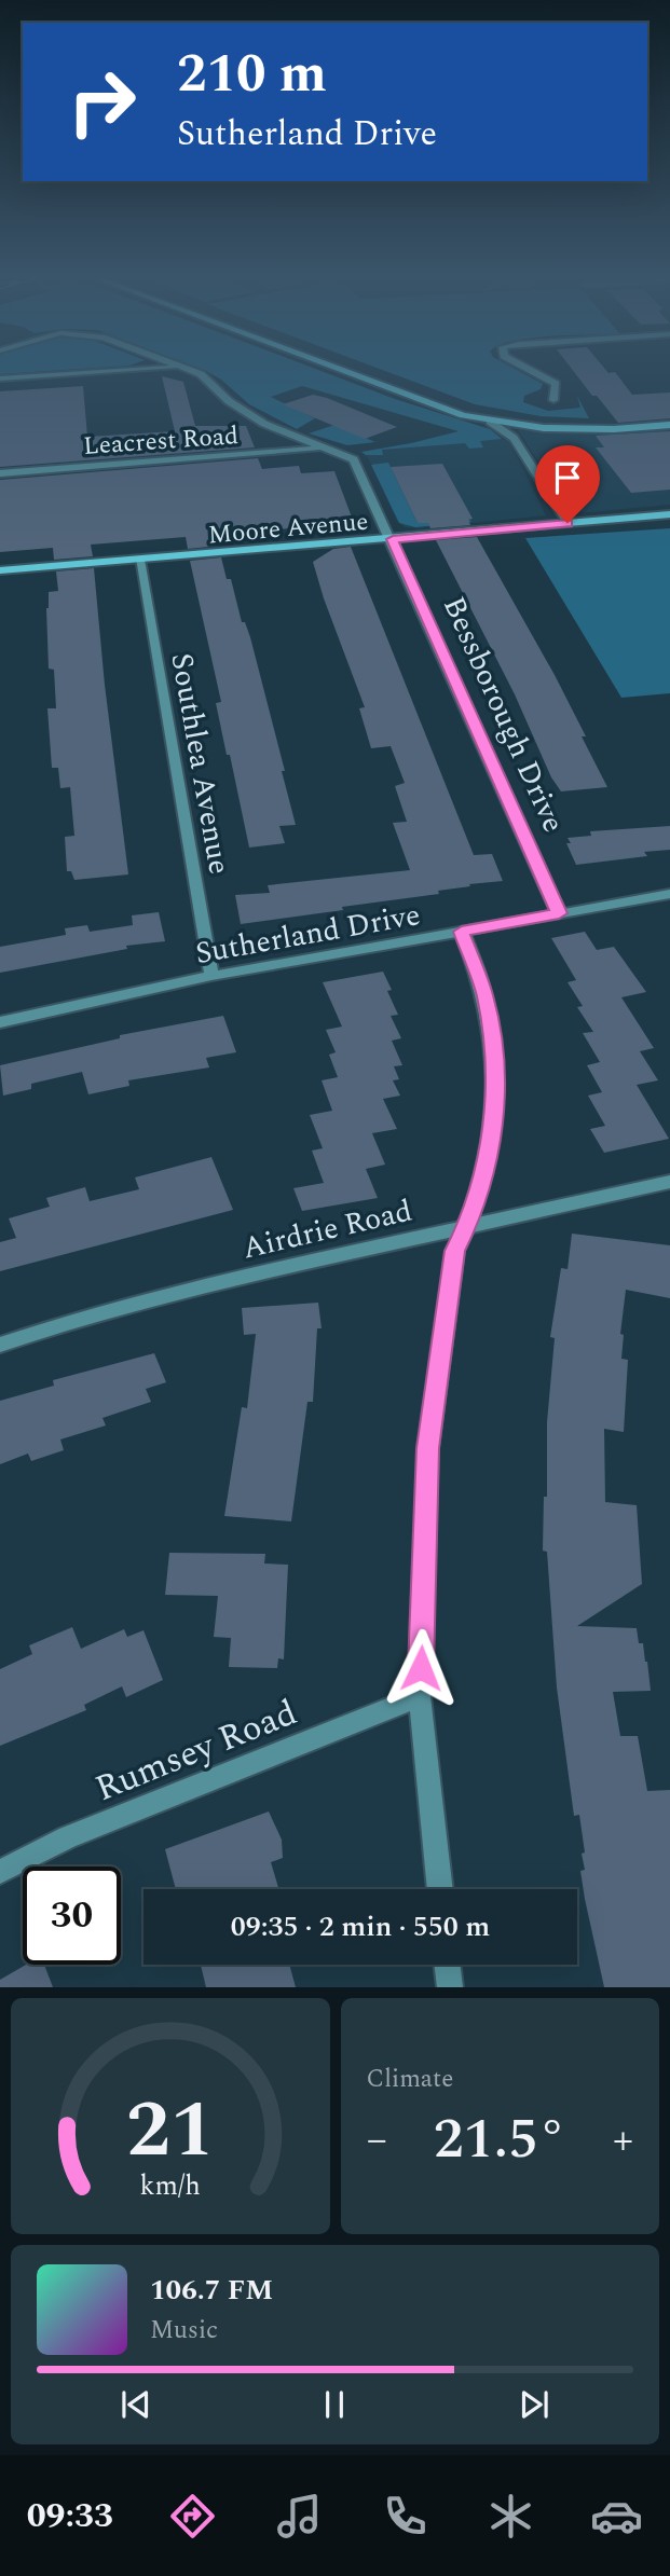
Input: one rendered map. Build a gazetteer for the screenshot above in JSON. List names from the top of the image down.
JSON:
{
  "streets": {
    "main road": ["Moore Avenue"],
    "street": [
      "Leacrest Road",
      "Bessborough Drive",
      "Southlea Avenue",
      "Sutherland Drive",
      "Airdrie Road",
      "Rumsey Road"
    ]
  },
  "crossings": [
    ["Leacrest Road", "Bessborough Drive"],
    ["Moore Avenue", "Bessborough Drive"],
    ["Moore Avenue", "Southlea Avenue"],
    ["Bessborough Drive", "Sutherland Drive"],
    ["Southlea Avenue", "Sutherland Drive"]
  ],
  "page": {
    "turn": ["210 m", "Sutherland Drive"],
    "limit": "30",
    "trip": "09:35 · 2 min · 550 m",
    "tile": "Climate",
    "heat": ["−", "21.5°", "+"],
    "song": ["106.7 FM", "Music"],
    "tabs": "09:33",
    "gauge": ["21", "km/h"]
  }
}
